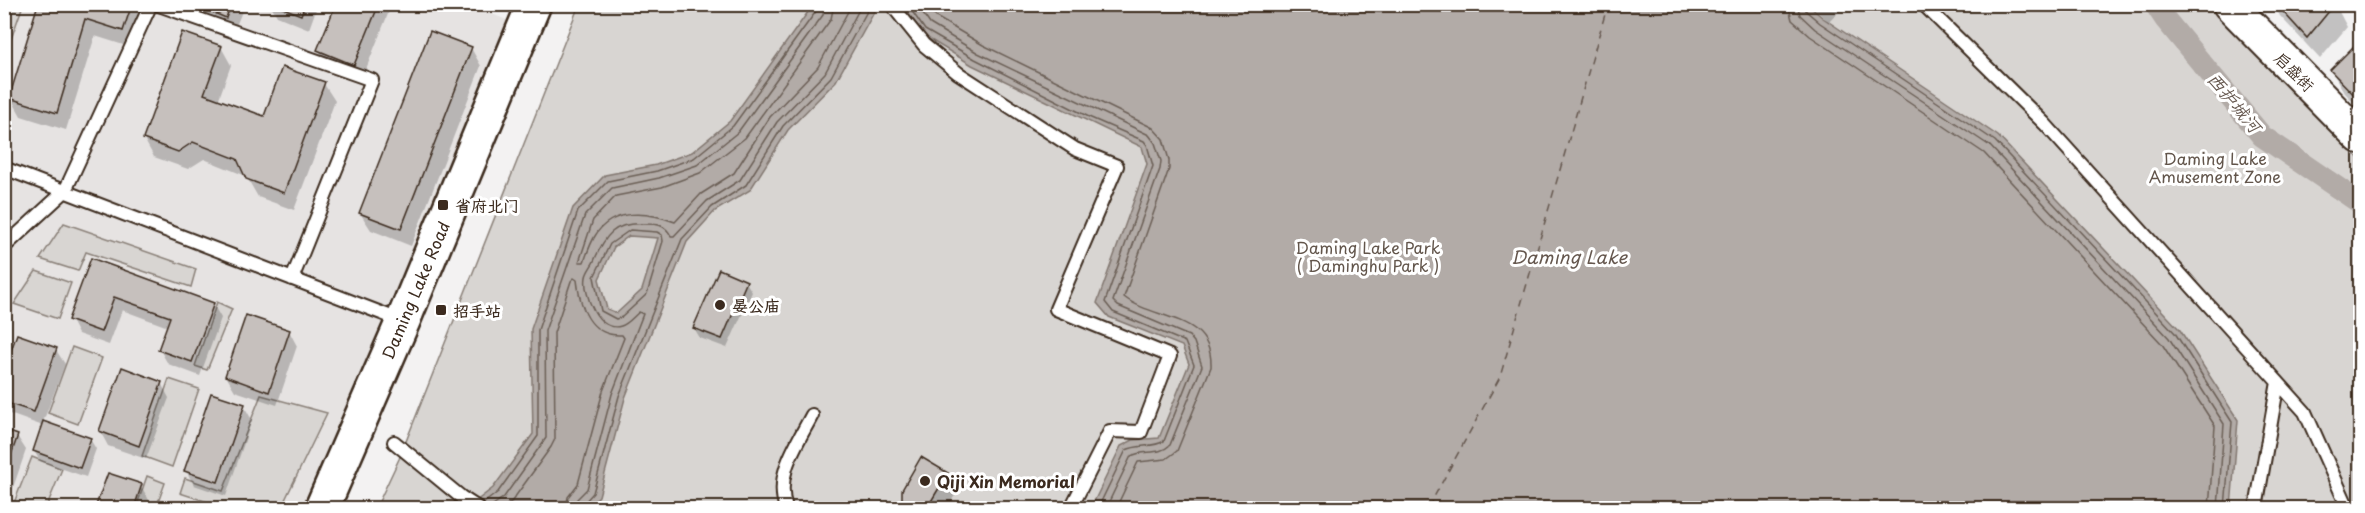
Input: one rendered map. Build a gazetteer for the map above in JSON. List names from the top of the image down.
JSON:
{
  "streets": {
    "main road": ["Daming Lake Road"],
    "street": ["启盛街"]
  },
  "water": ["西护城河", "Daming Lake"],
  "parks": ["Daming Lake Amusement Zone", "Daming Lake Park ( Daminghu Park )"],
  "places": {
    "transit": ["省府北门", "招手站"],
    "other": ["晏公庙", "Qiji Xin Memorial"]
  }
}
